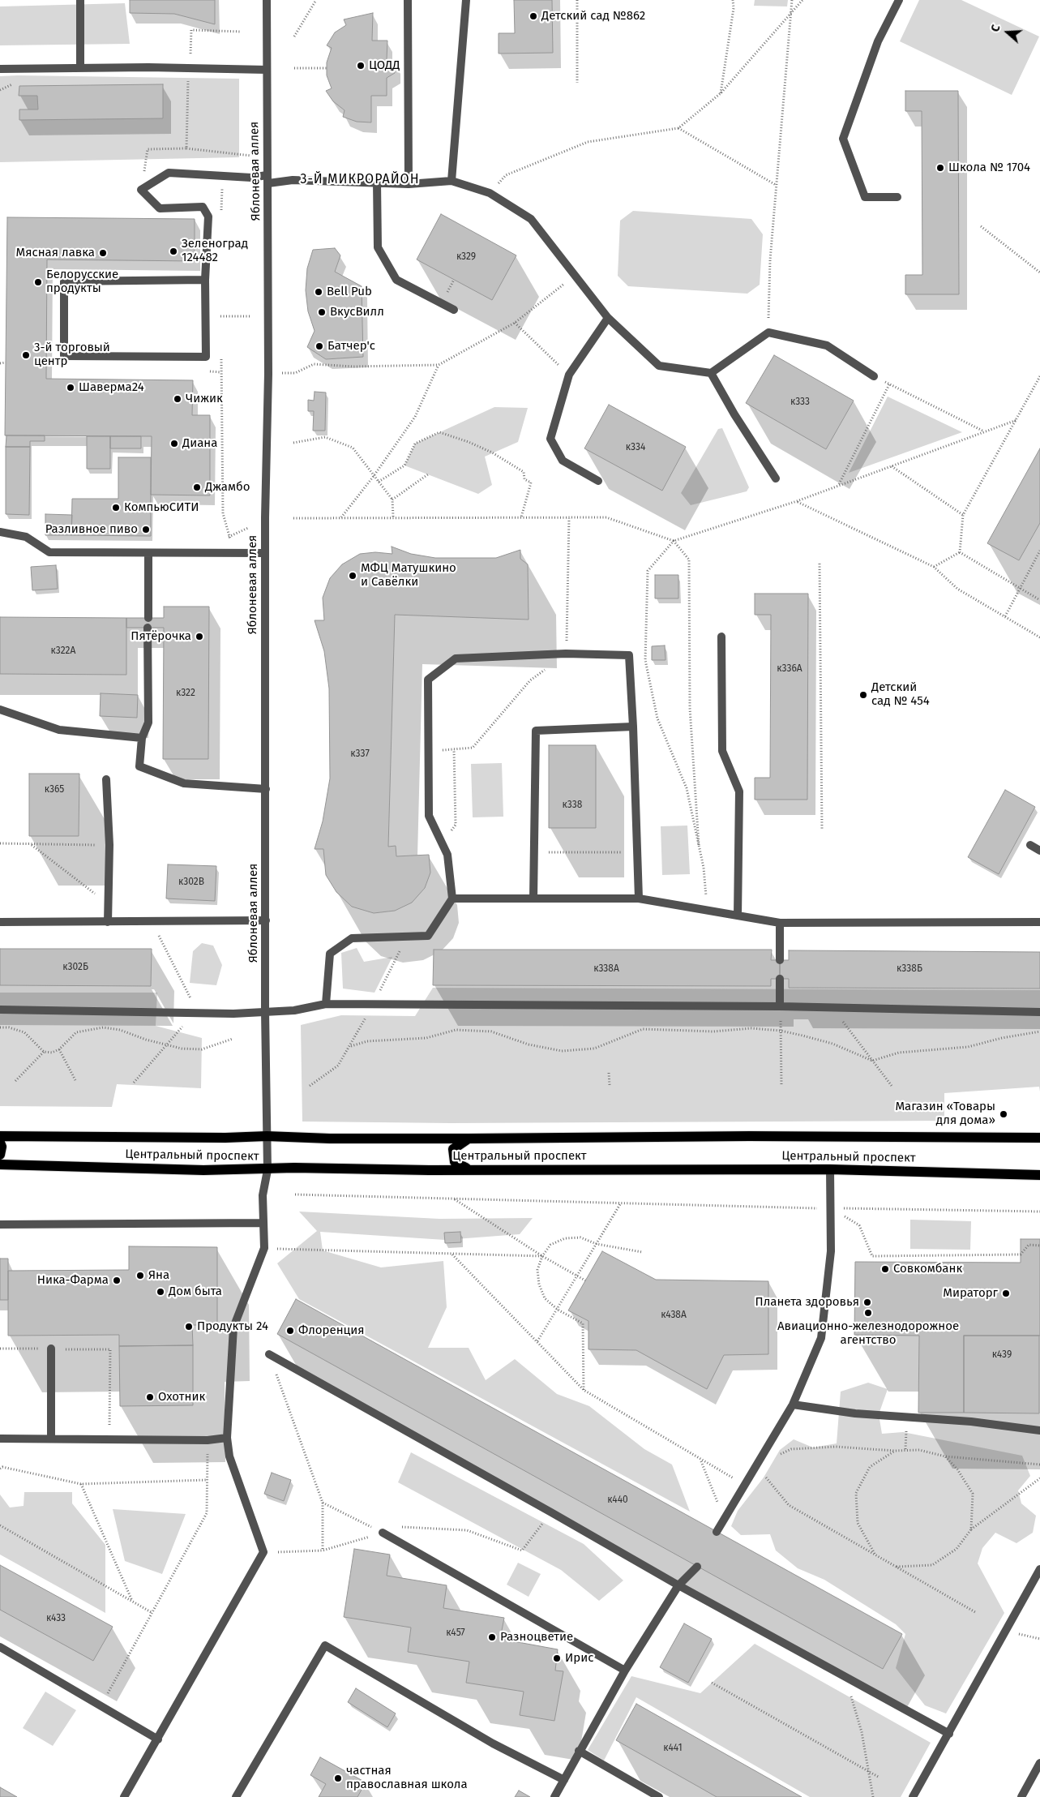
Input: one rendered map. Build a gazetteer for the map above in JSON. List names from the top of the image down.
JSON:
{
  "streets": {
    "main road": ["Центральный проспект"],
    "street": ["Яблоневая аллея"]
  },
  "crossings": [
    ["Яблоневая аллея", "Центральный проспект"]
  ],
  "districts": ["3-Й МИКРОРАЙОН"],
  "places": [
    "Детский сад №862",
    "ЦОДД",
    "Школа № 1704",
    "Зеленоград 124482",
    "Мясная лавка",
    "Белорусские продукты",
    "Bell Pub",
    "ВкусВилл",
    "Батчер'с",
    "3-й торговый центр",
    "Шаверма24",
    "Чижик",
    "Диана",
    "Джамбо",
    "КомпьюСИТИ",
    "Разливное пиво",
    "МФЦ Матушкино и Савёлки",
    "Пятёрочка",
    "Детский сад № 454",
    "Магазин «Товары для дома»",
    "Совкомбанк",
    "Яна",
    "Ника-Фарма",
    "Дом быта",
    "Мираторг",
    "Планета здоровья",
    "Авиационно-железнодорожное агентство",
    "Продукты 24",
    "Флоренция",
    "Охотник",
    "Разноцветие",
    "Ирис",
    "частная православная школа"
  ],
  "house_numbers": [
    "к329",
    "к333",
    "к334",
    "к322А",
    "к336А",
    "к322",
    "к337",
    "к365",
    "к338",
    "к302В",
    "к302Б",
    "к338А",
    "к338Б",
    "к438А",
    "к439",
    "к440",
    "к433",
    "к457",
    "к441"
  ],
  "north": "left"
}
